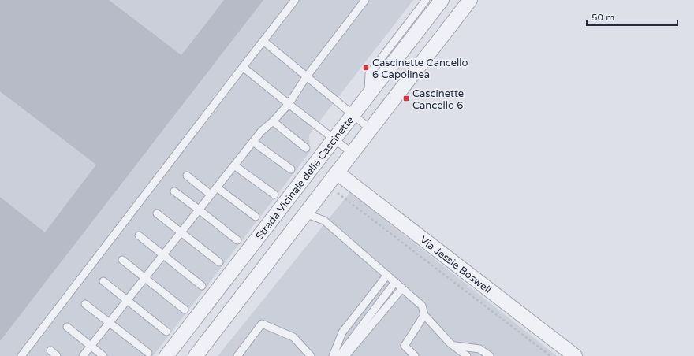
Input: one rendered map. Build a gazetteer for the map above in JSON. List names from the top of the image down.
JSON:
{
  "streets": {
    "street": ["Strada Vicinale delle Cascinette", "Via Jessie Boswell"]
  },
  "places": {
    "transit": ["Cascinette Cancello 6 Capolinea", "Cascinette Cancello 6"]
  },
  "scale_bar": "50 m"
}
